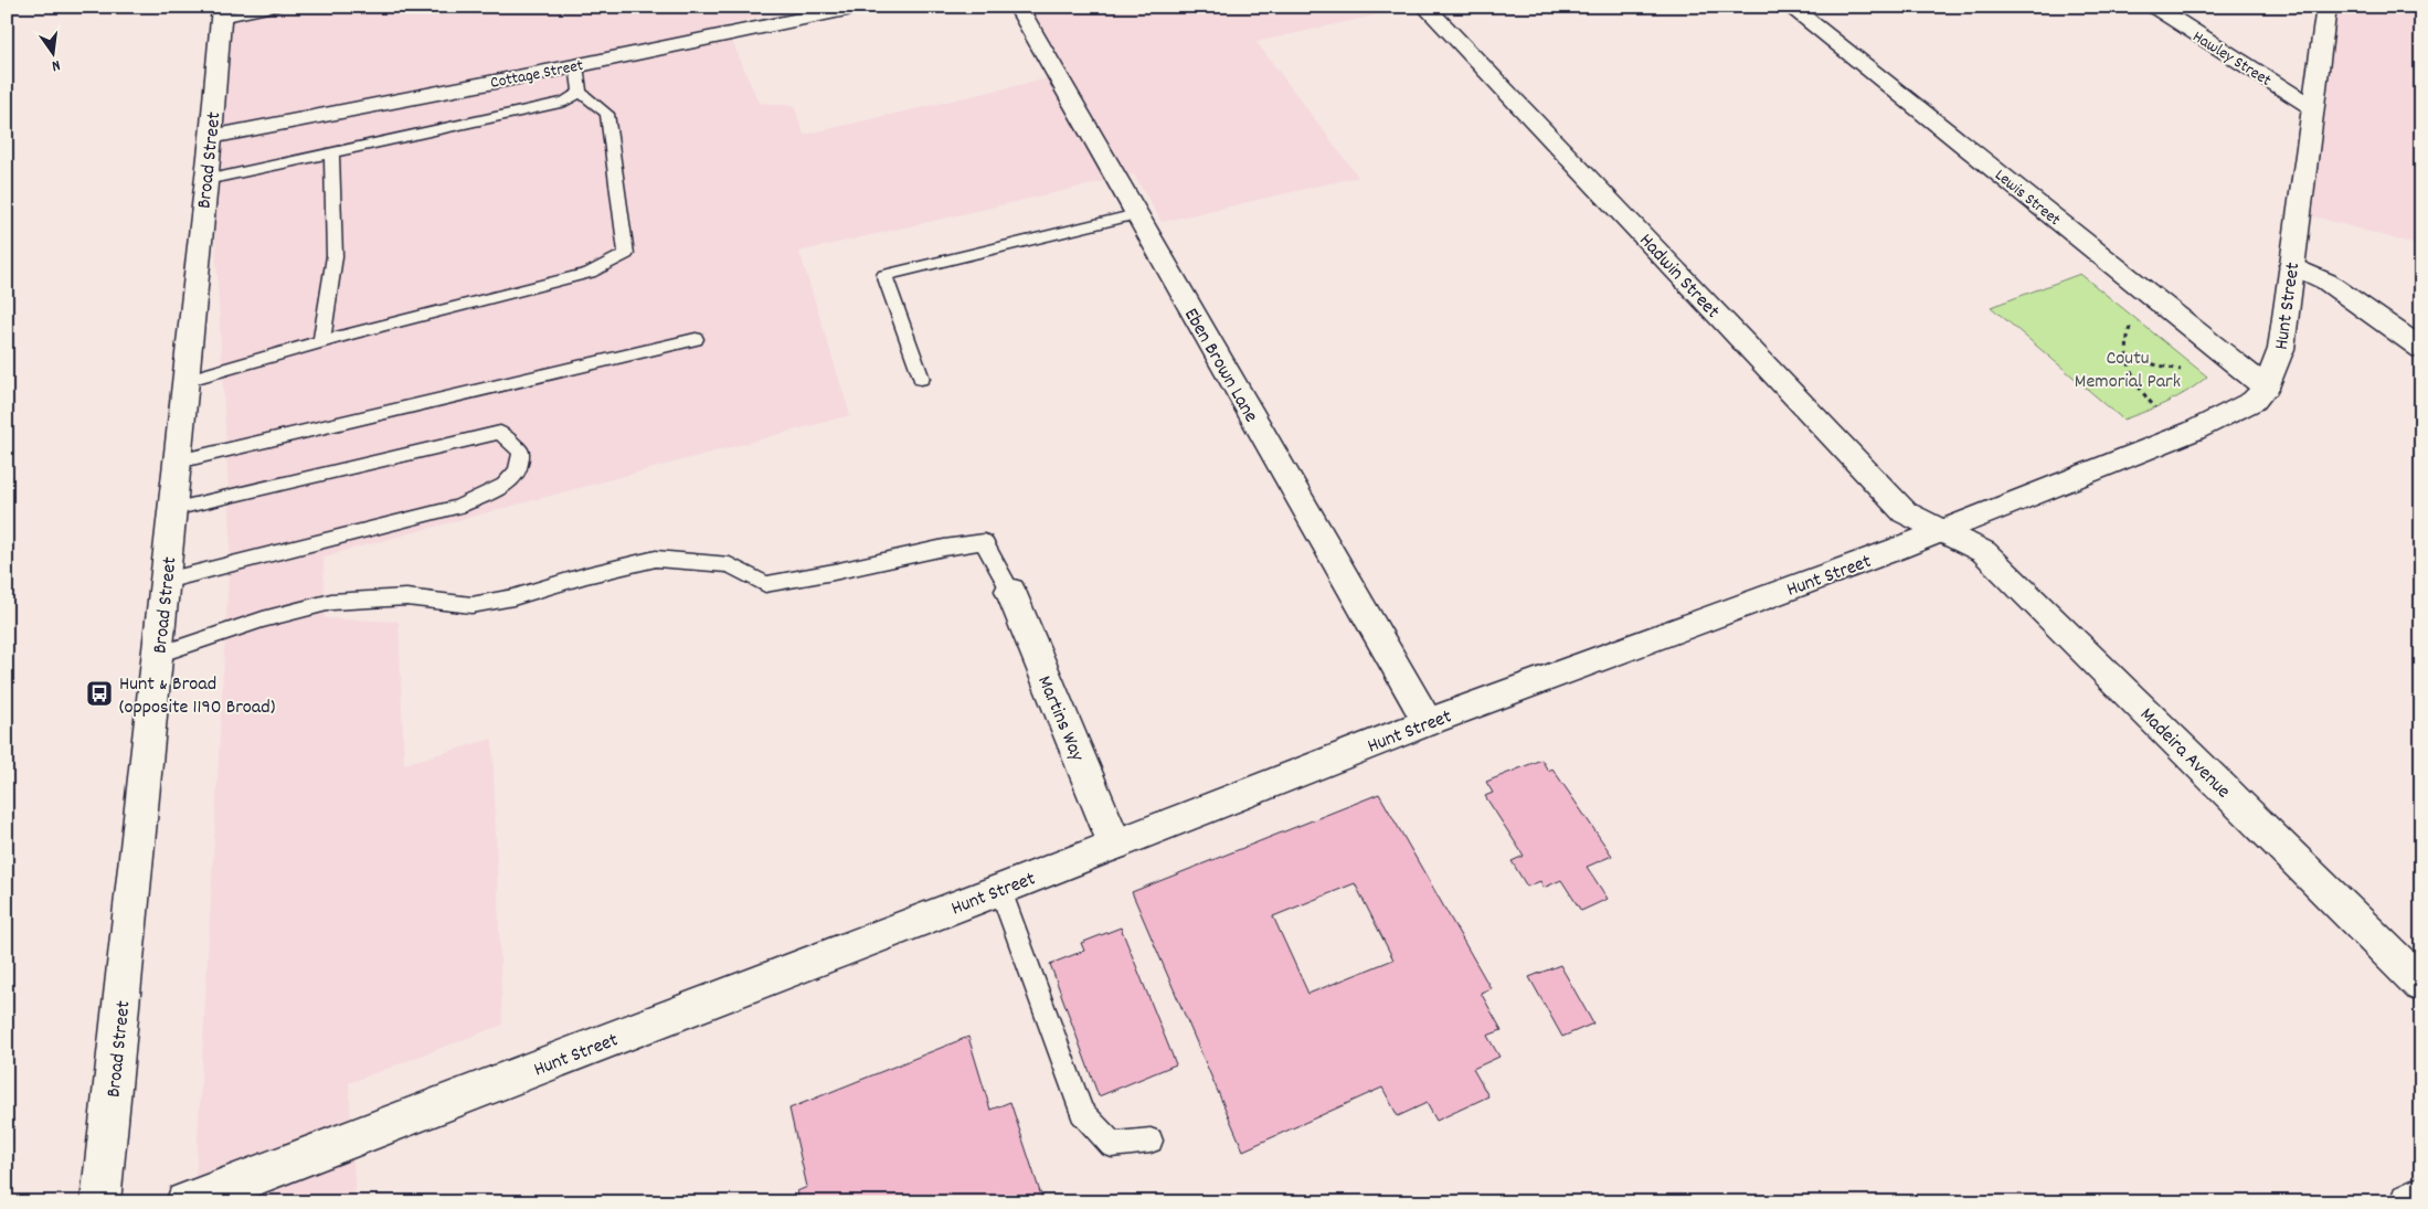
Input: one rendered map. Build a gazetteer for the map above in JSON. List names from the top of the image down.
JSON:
{
  "streets": {
    "street": [
      "Hawley Street",
      "Cottage Street",
      "Broad Street",
      "Lewis Street",
      "Hadwin Street",
      "Hunt Street",
      "Eben Brown Lane",
      "Martins Way",
      "Madeira Avenue"
    ]
  },
  "crossings": [
    ["Hawley Street", "Hunt Street"],
    ["Cottage Street", "Broad Street"],
    ["Lewis Street", "Hunt Street"],
    ["Hadwin Street", "Hunt Street"],
    ["Hadwin Street", "Madeira Avenue"],
    ["Hunt Street", "Eben Brown Lane"],
    ["Hunt Street", "Martins Way"],
    ["Hunt Street", "Madeira Avenue"]
  ],
  "parks": ["Coutu Memorial Park"],
  "places": {
    "bus stop": ["Hunt & Broad (opposite 1190 Broad)"]
  },
  "north": "bottom"
}
